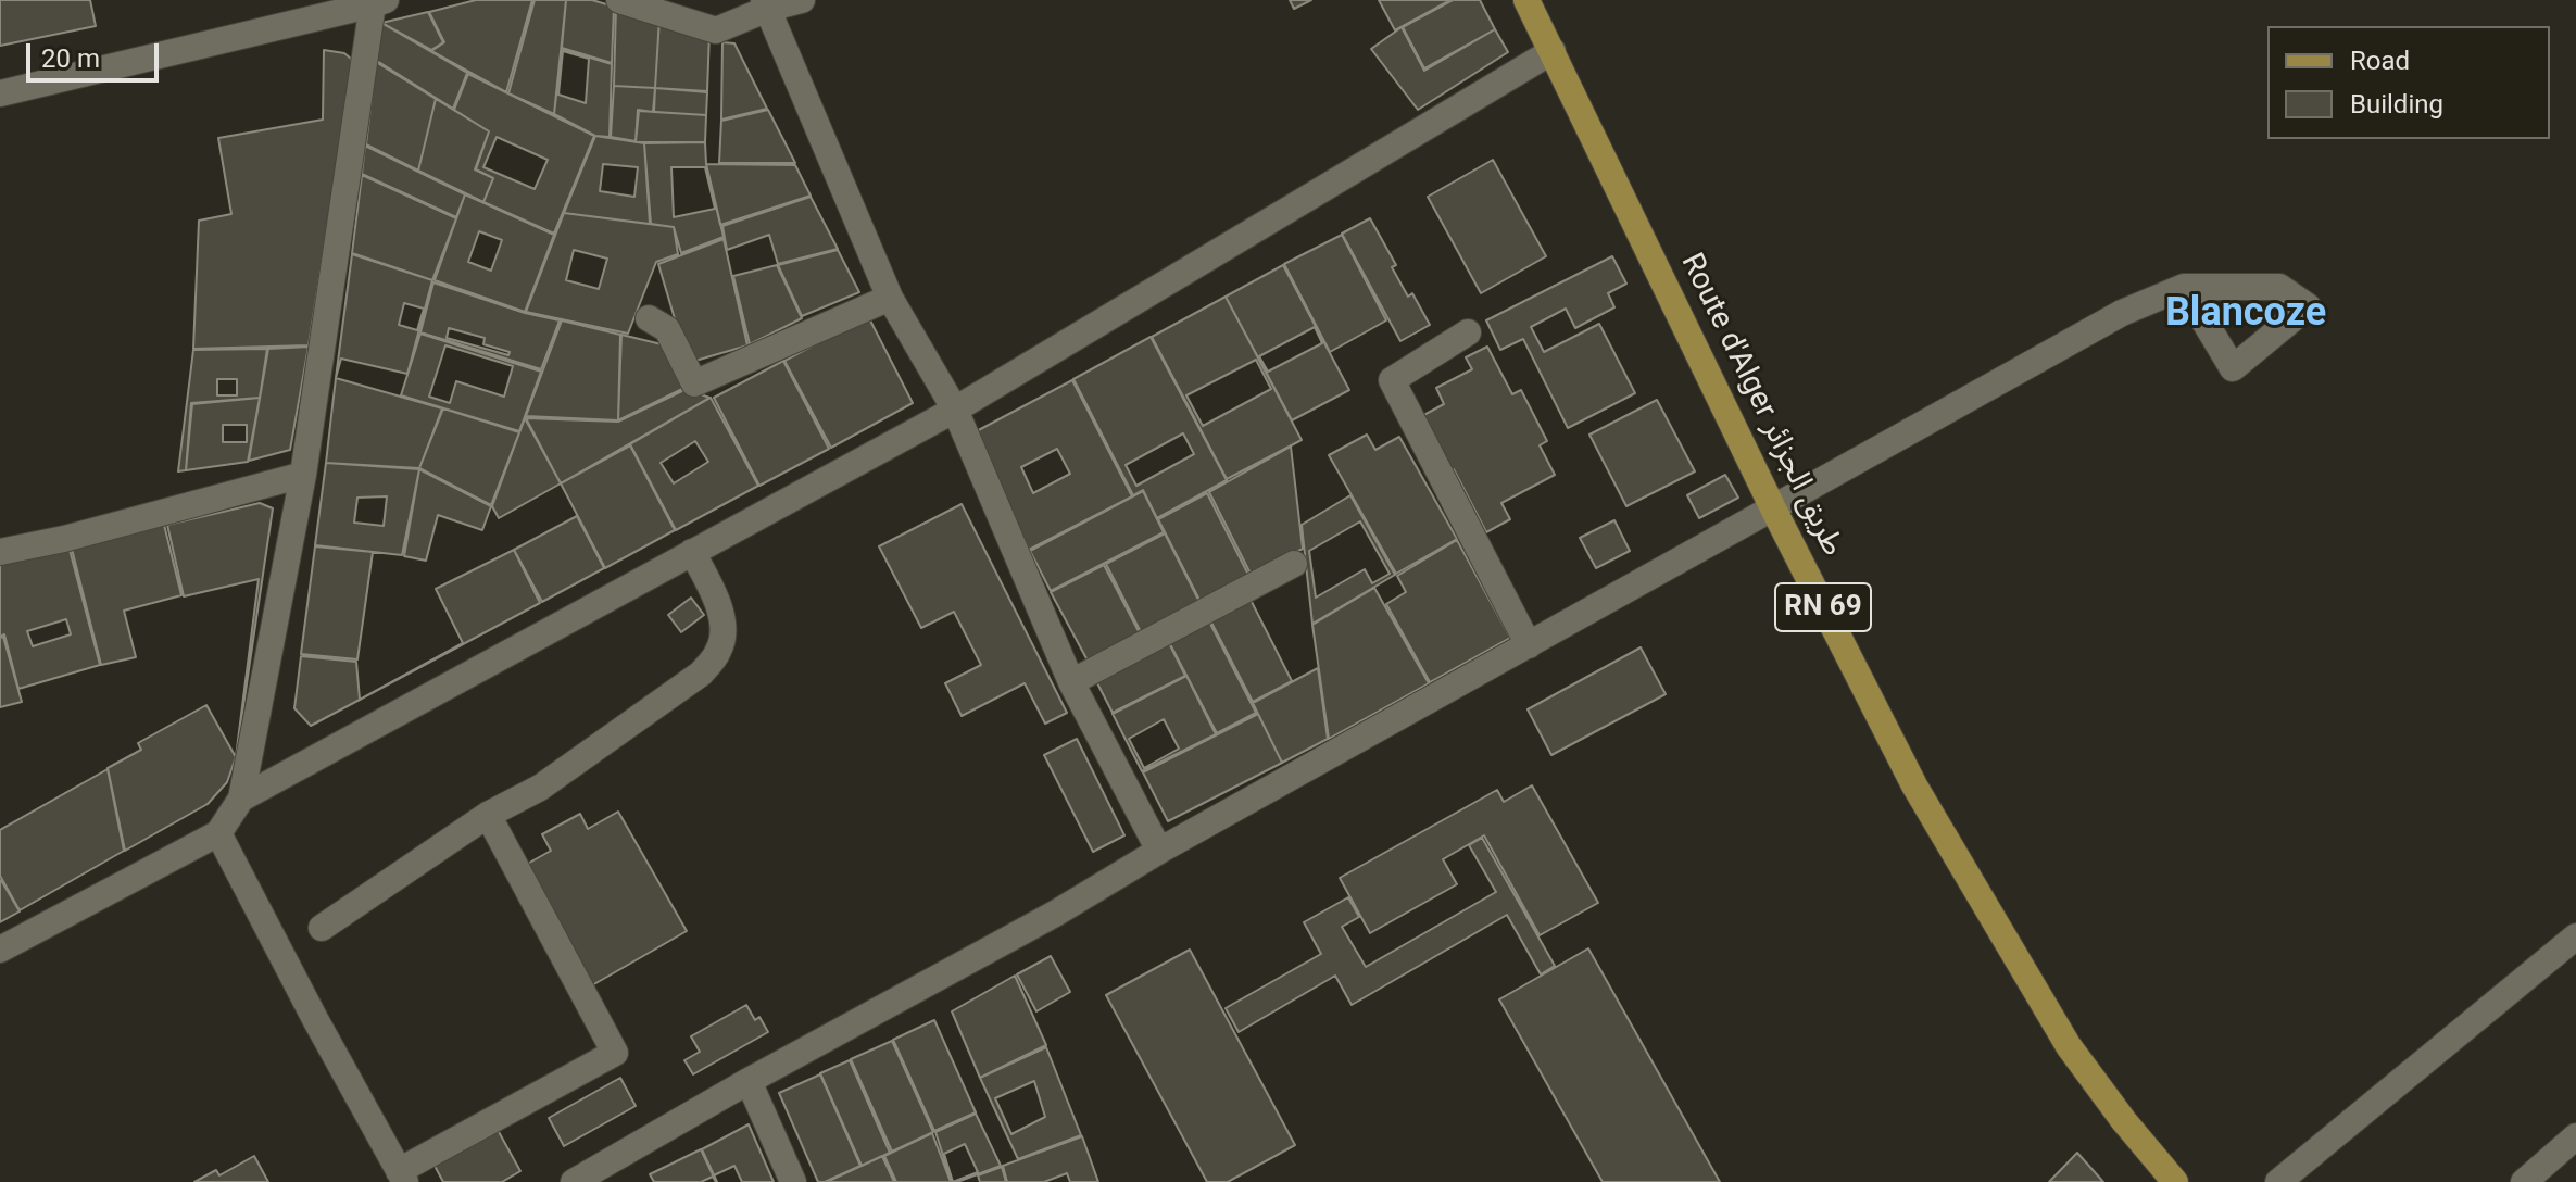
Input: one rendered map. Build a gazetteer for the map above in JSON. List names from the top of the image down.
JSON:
{
  "streets": {
    "main road": ["Route d'Alger طريق الجزائر", "RN 69"]
  },
  "districts": ["Blancoze"],
  "legend": ["Road", "Building"],
  "scale_bar": "20 m"
}
